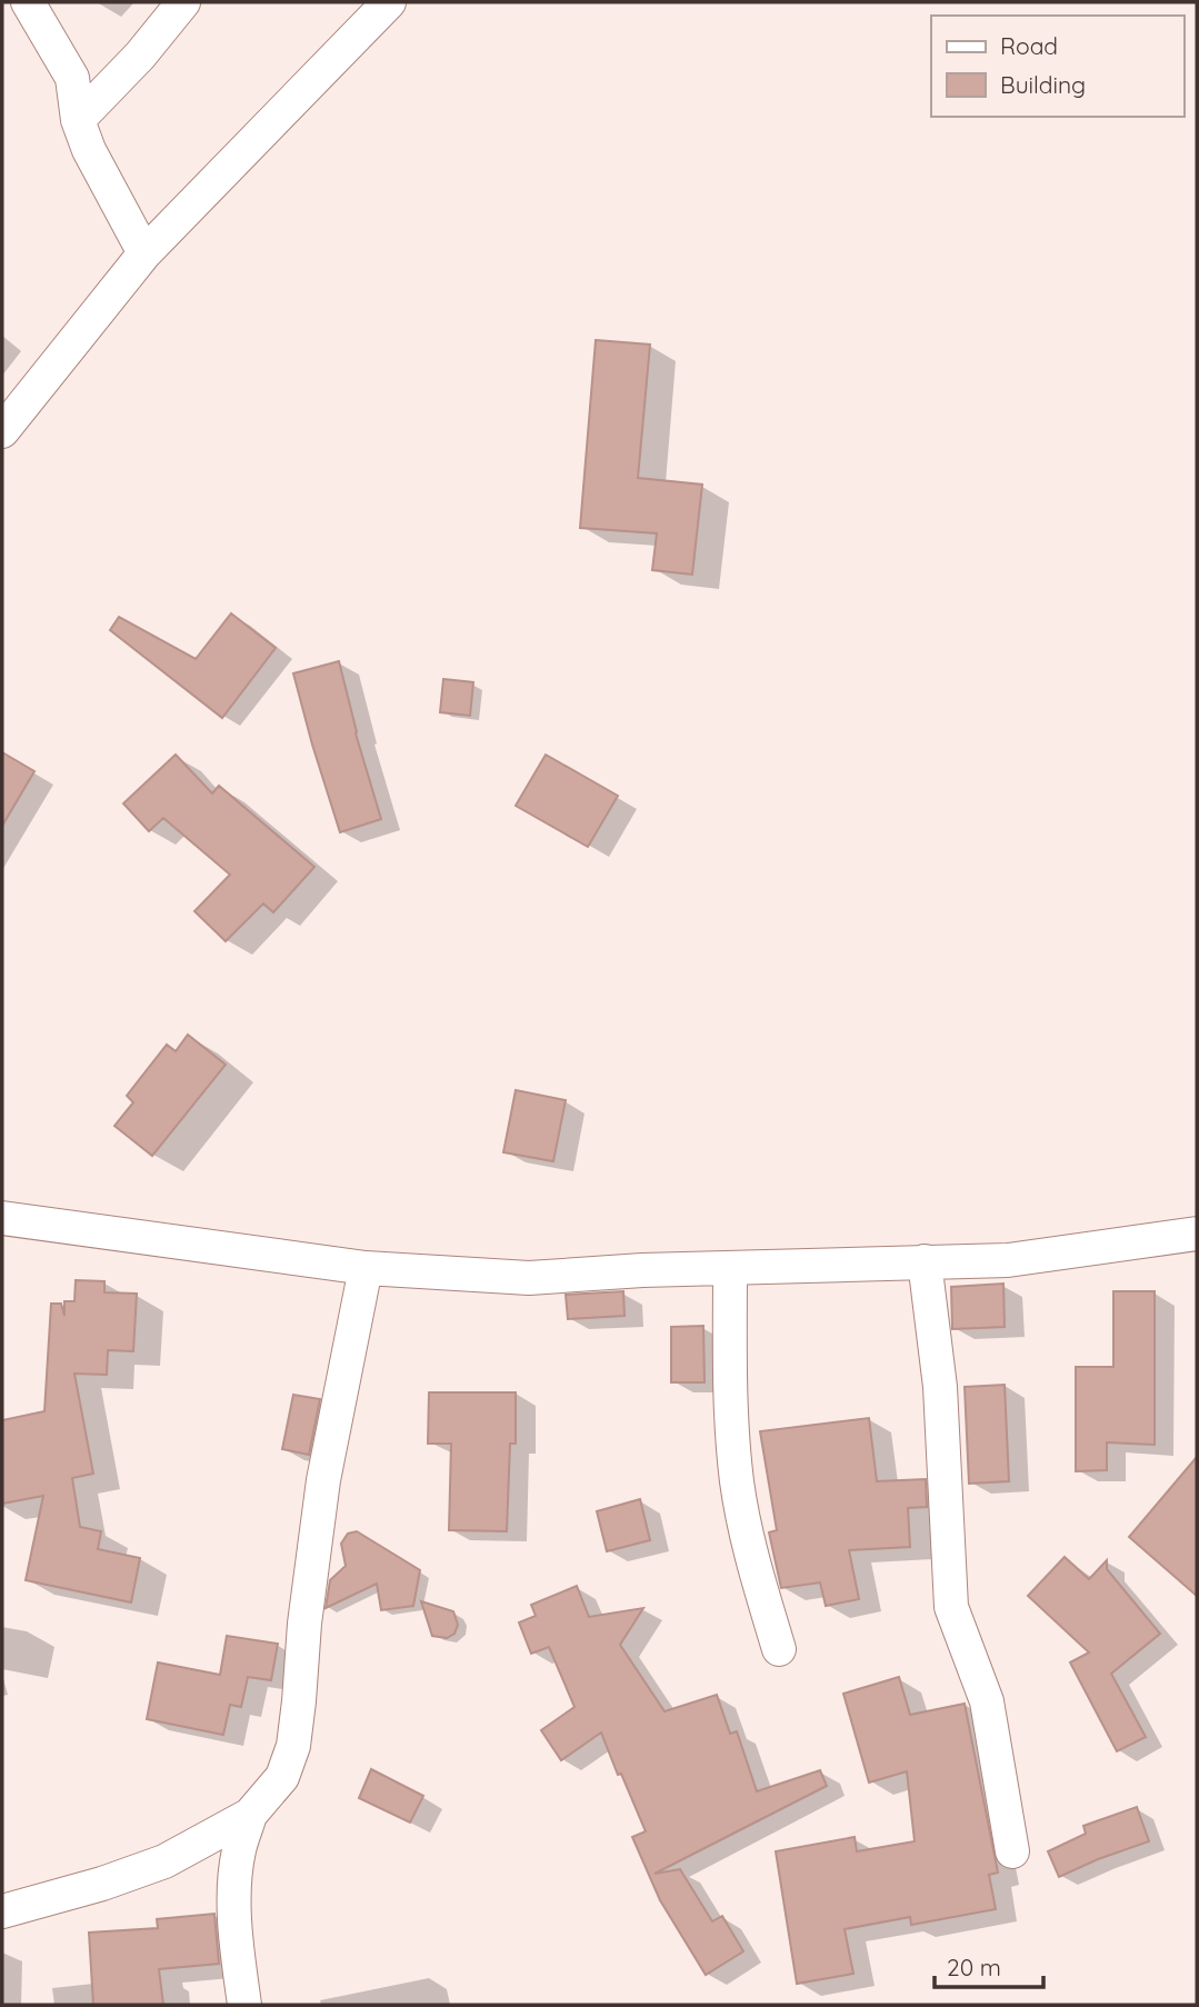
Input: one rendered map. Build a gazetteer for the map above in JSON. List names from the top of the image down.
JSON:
{
  "legend": ["Road", "Building"],
  "scale_bar": "20 m"
}
